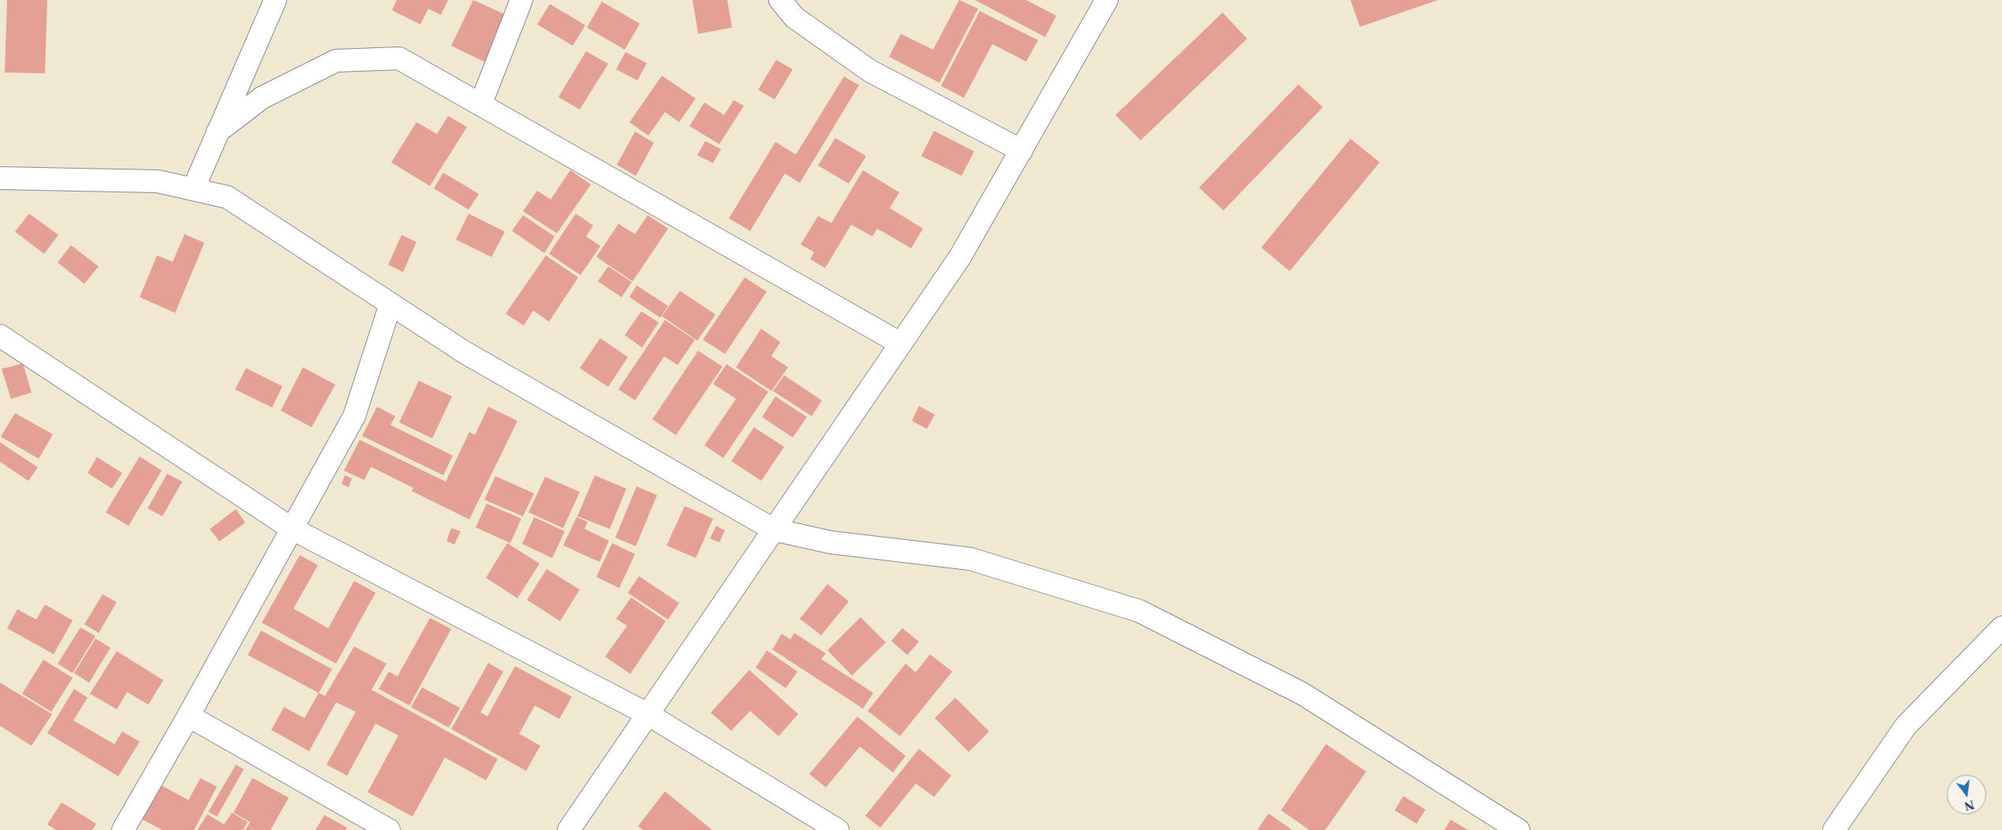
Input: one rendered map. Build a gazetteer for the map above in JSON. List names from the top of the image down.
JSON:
{
  "north": "bottom"
}
